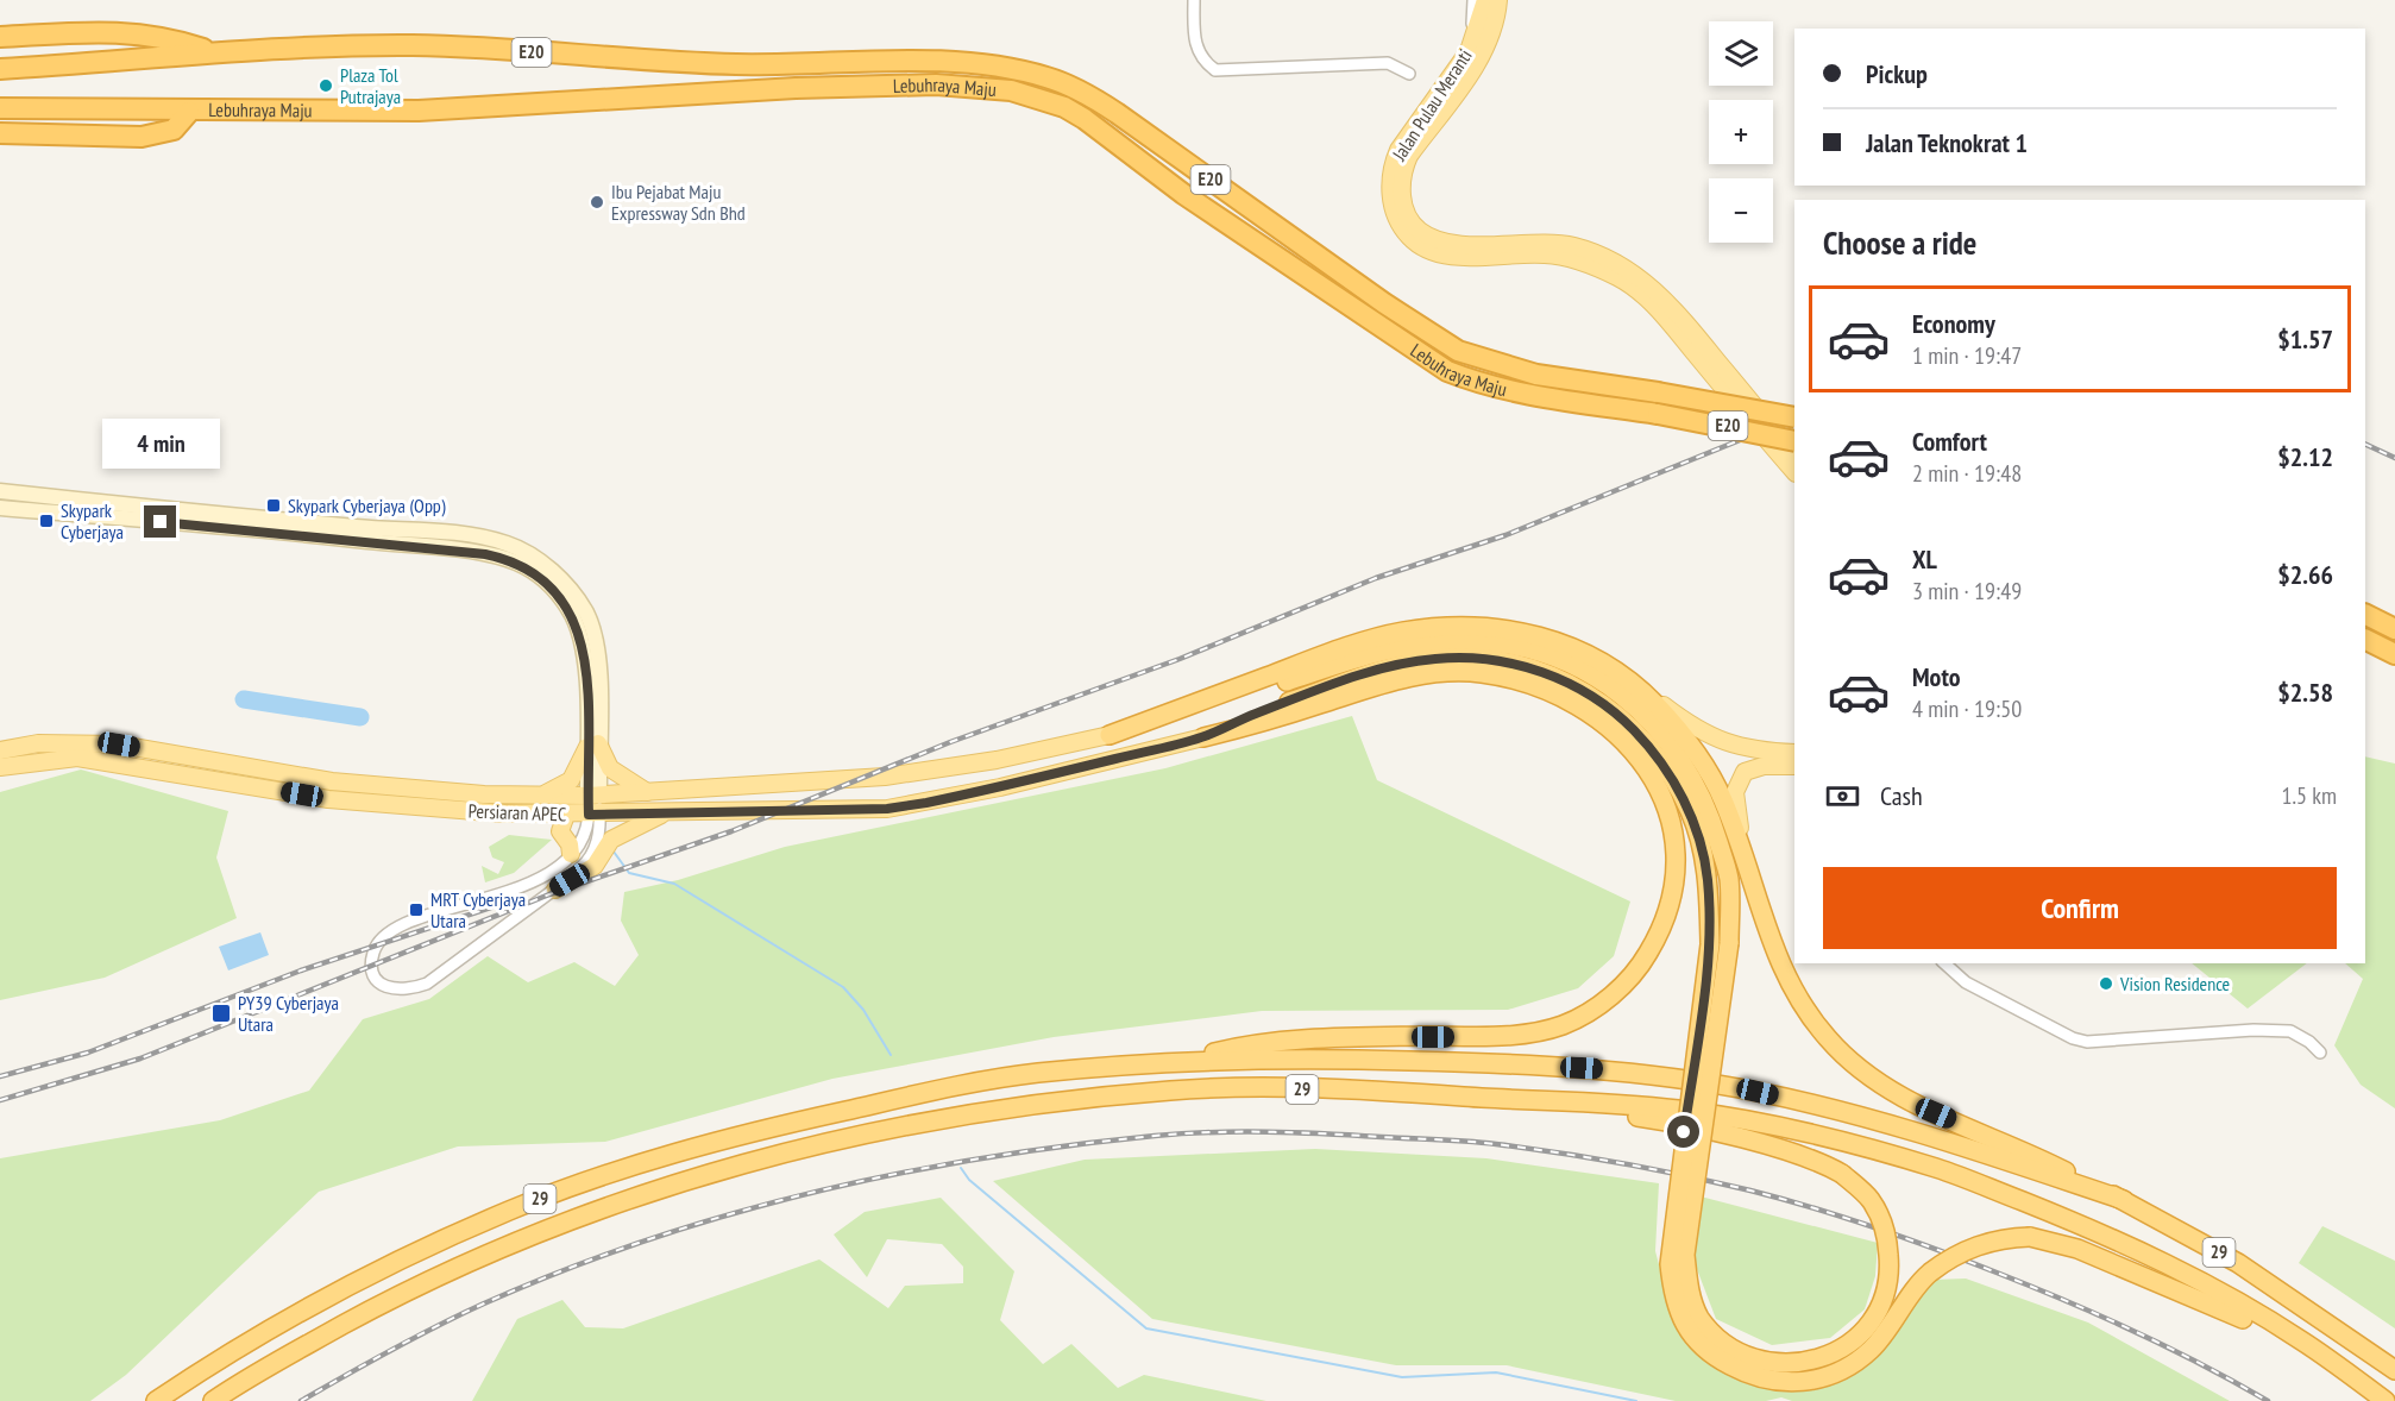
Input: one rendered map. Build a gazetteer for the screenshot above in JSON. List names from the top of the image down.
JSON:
{
  "streets": {
    "highway": ["E20", "Lebuhraya Maju", "29"],
    "main road": ["Jalan Pulau Meranti", "Persiaran APEC"]
  },
  "places": {
    "other": ["Plaza Tol Putrajaya", "Ibu Pejabat Maju Expressway Sdn Bhd", "Vision Residence"],
    "transit": [
      "Skypark Cyberjaya (Opp)",
      "Skypark Cyberjaya",
      "MRT Cyberjaya Utara",
      "PY39 Cyberjaya Utara"
    ]
  },
  "page": {
    "map_buttons": ["+", "−"],
    "banner": ["Pickup", "Jalan Teknokrat 1"],
    "heading": "Choose a ride",
    "list": [
      {
        "name": "Economy",
        "note": "1 min · 19:47",
        "value": "$1.57"
      },
      {
        "name": "Comfort",
        "note": "2 min · 19:48",
        "value": "$2.12"
      },
      {
        "name": "XL",
        "note": "3 min · 19:49",
        "value": "$2.66"
      },
      {
        "name": "Moto",
        "note": "4 min · 19:50",
        "value": "$2.58"
      }
    ],
    "bubble": "4 min",
    "pay": ["Cash", "1.5 km"],
    "buttons": "Confirm"
  }
}
